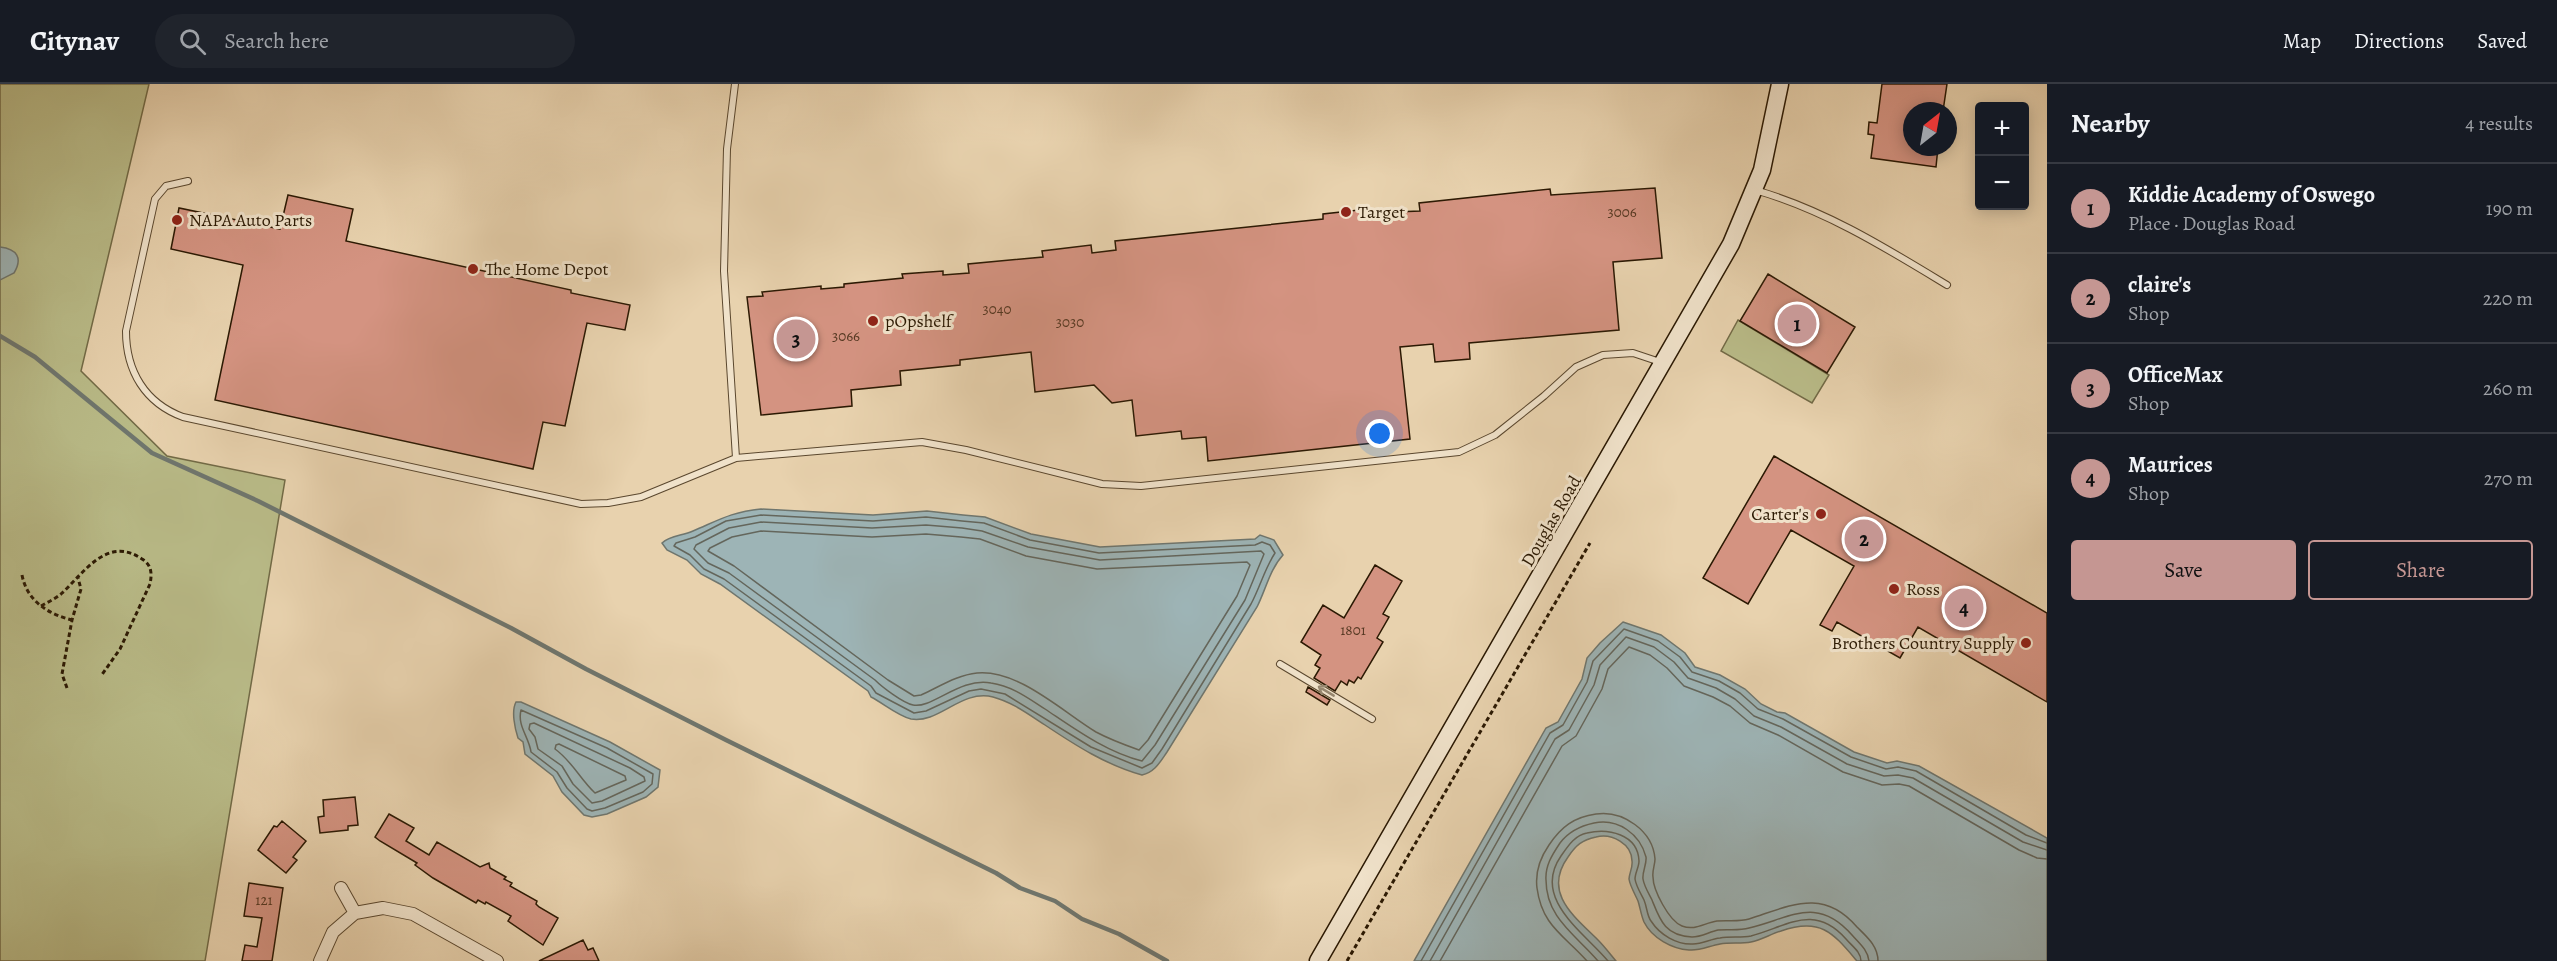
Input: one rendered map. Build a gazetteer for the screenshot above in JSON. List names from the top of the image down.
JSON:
{
  "streets": {
    "street": ["Douglas Road"]
  },
  "places": [
    "Target",
    "NAPA Auto Parts",
    "The Home Depot",
    "pOpshelf",
    "Carter's",
    "Ross",
    "Brothers Country Supply"
  ],
  "house_numbers": [
    "3006",
    "3040",
    "3030",
    "3066",
    "1801",
    "121"
  ],
  "north": "top right",
  "page": {
    "header": "Citynav",
    "search": "Search here",
    "nav": ["Map", "Directions", "Saved"],
    "heading": ["Nearby", "4 results"],
    "map_buttons": ["+", "−"],
    "list": [
      {
        "mark": "1",
        "name": "Kiddie Academy of Oswego",
        "note": "Place · Douglas Road",
        "value": "190 m"
      },
      {
        "mark": "2",
        "name": "claire's",
        "note": "Shop",
        "value": "220 m"
      },
      {
        "mark": "3",
        "name": "OfficeMax",
        "note": "Shop",
        "value": "260 m"
      },
      {
        "mark": "4",
        "name": "Maurices",
        "note": "Shop",
        "value": "270 m"
      }
    ],
    "pins": [
      "1",
      "3",
      "2",
      "4"
    ],
    "buttons": ["Save", "Share"]
  }
}
